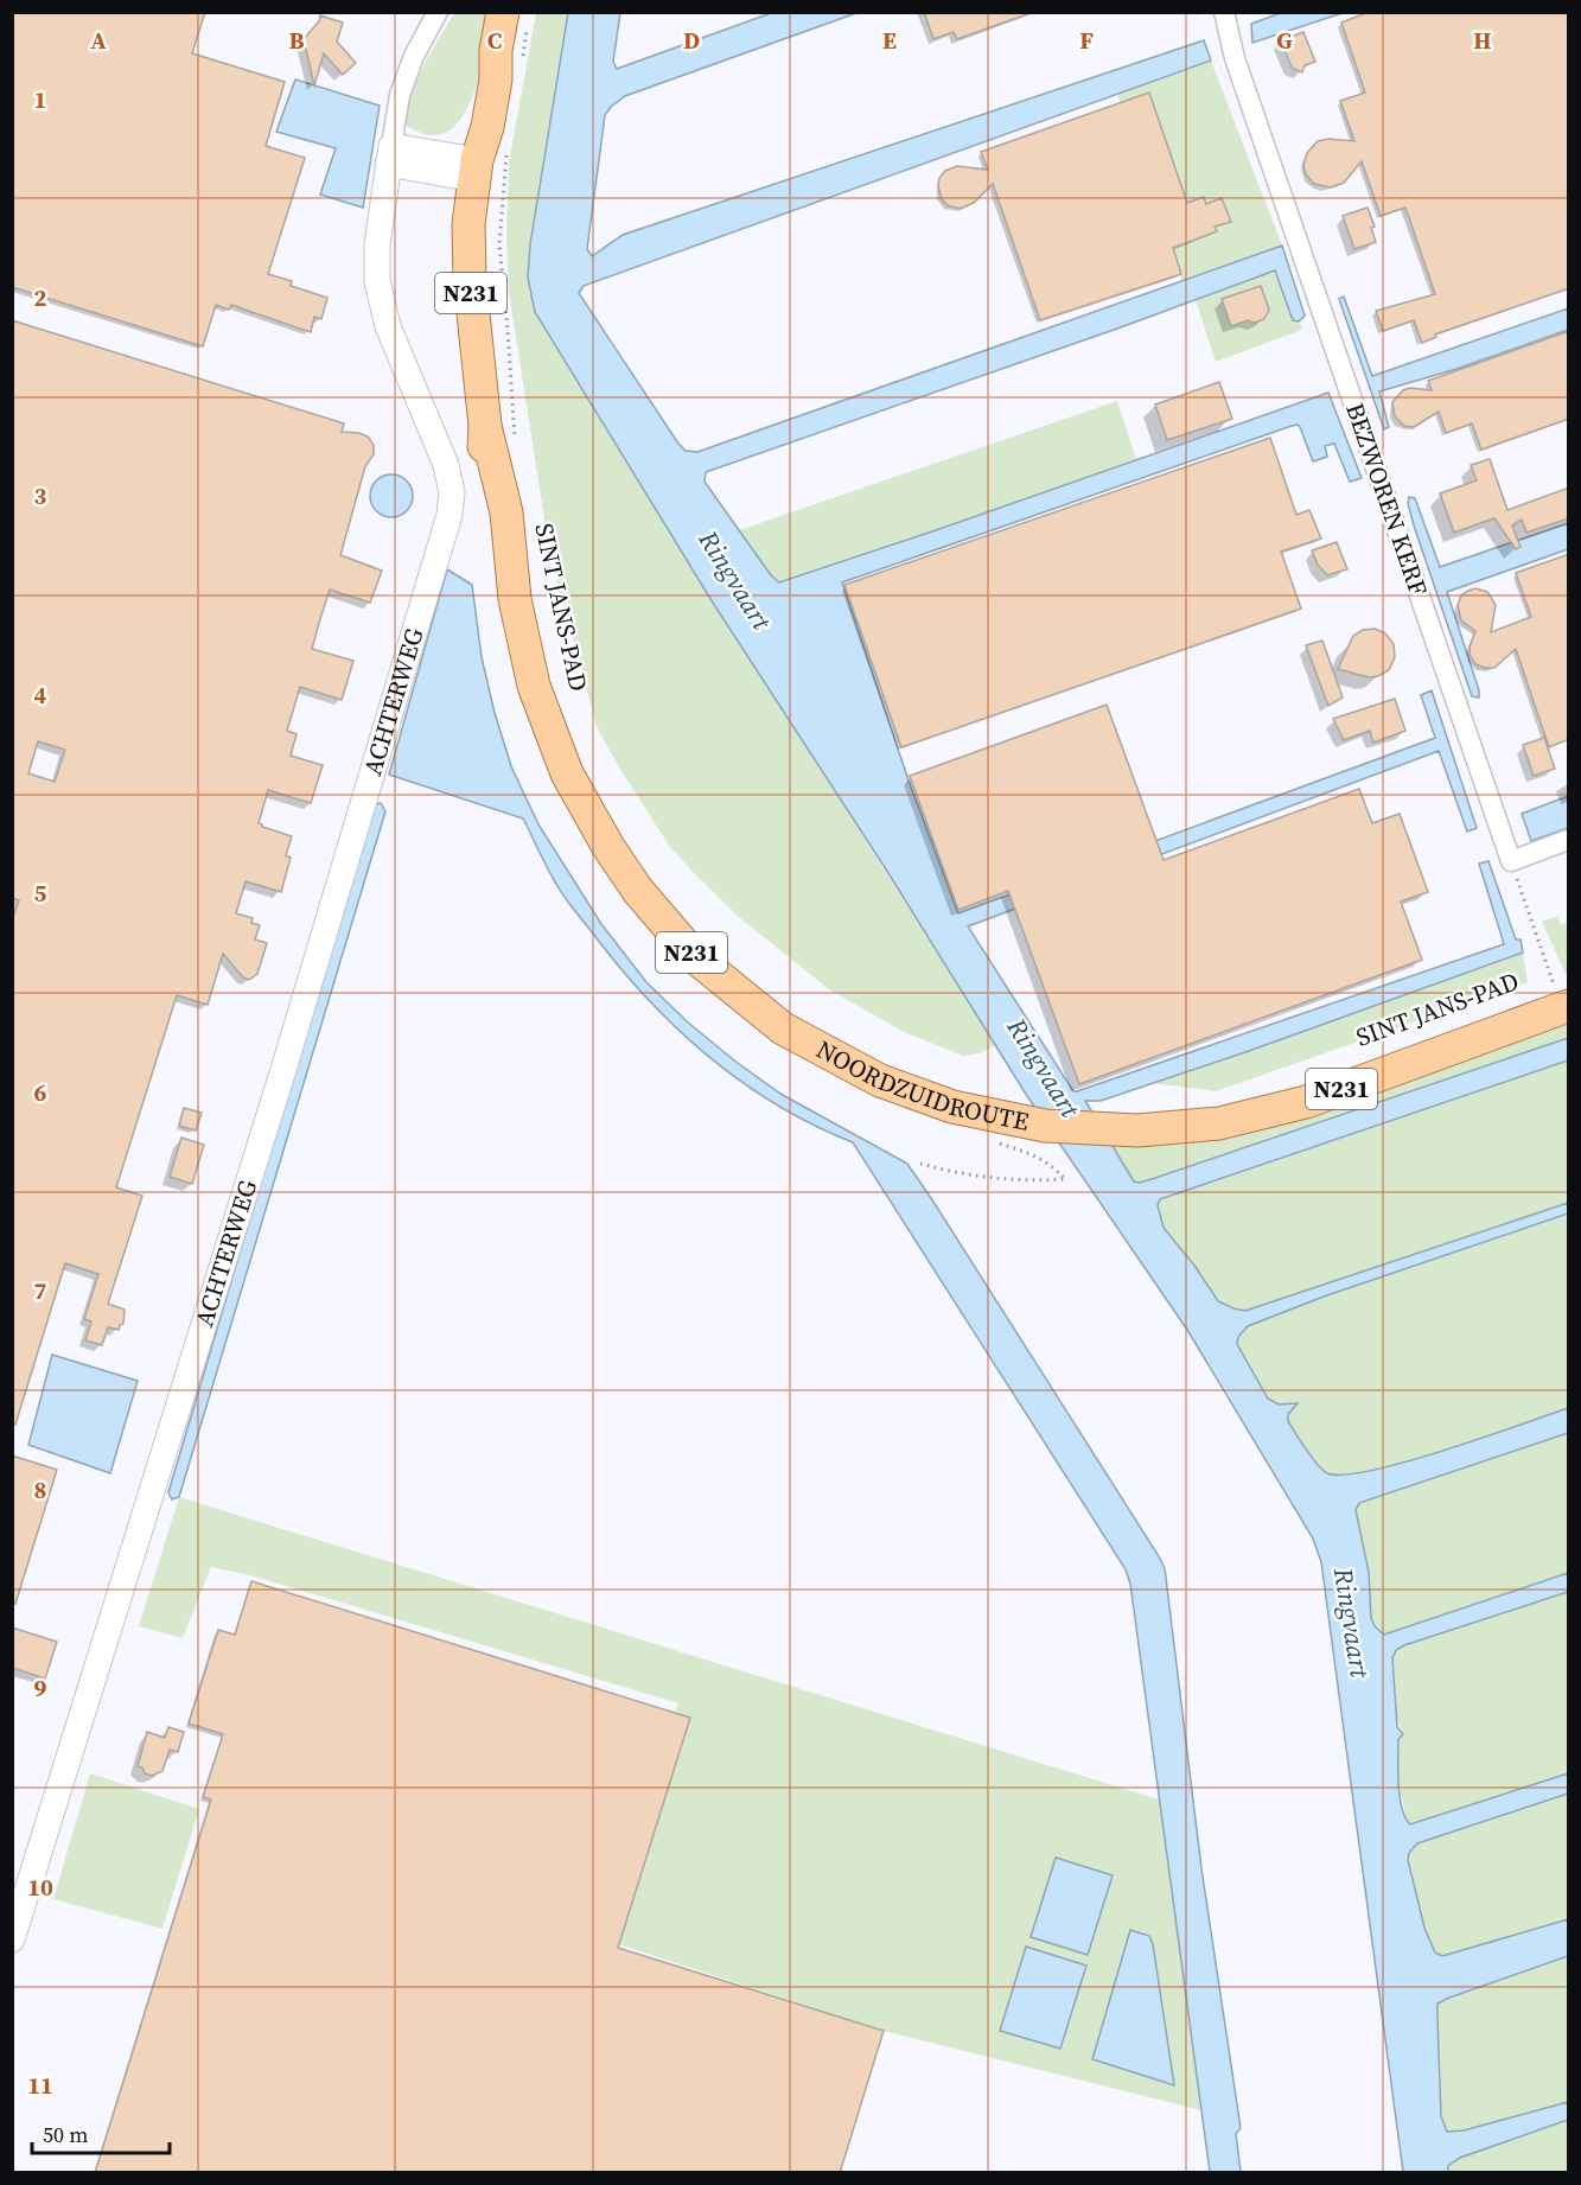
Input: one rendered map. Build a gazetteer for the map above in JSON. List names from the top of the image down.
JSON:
{
  "streets": {
    "main road": ["N231", "NOORDZUIDROUTE"],
    "street": ["BEZWOREN KERF", "ACHTERWEG"]
  },
  "water": ["Ringvaart"],
  "scale_bar": "50 m",
  "grid": {
    "columns": [
      "A",
      "B",
      "C",
      "D",
      "E",
      "F",
      "G",
      "H"
    ],
    "rows": [
      "1",
      "2",
      "3",
      "4",
      "5",
      "6",
      "7",
      "8",
      "9",
      "10",
      "11"
    ]
  }
}
